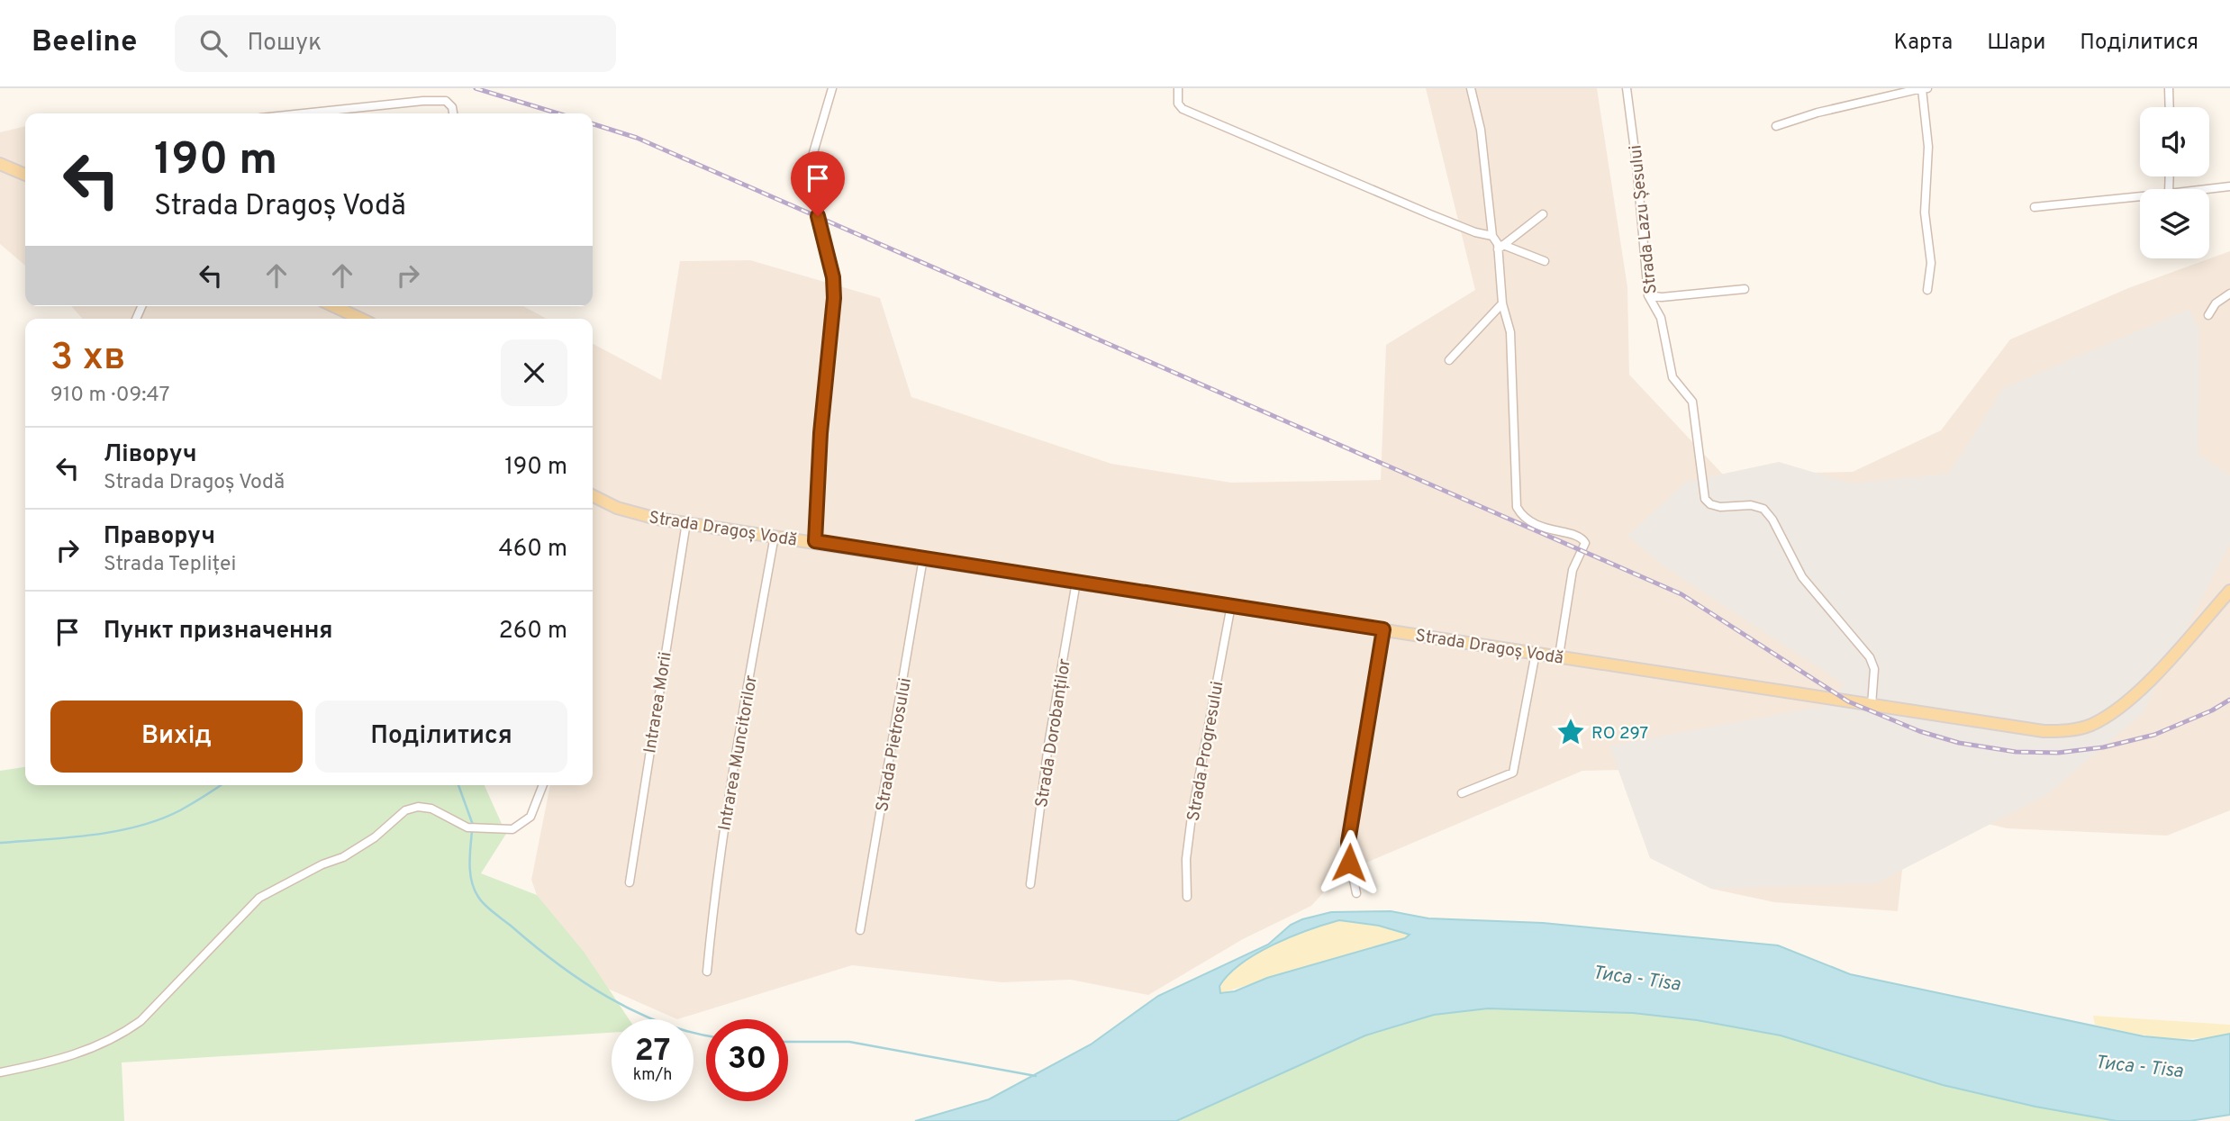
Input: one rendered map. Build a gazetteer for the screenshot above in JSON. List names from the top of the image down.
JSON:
{
  "streets": {
    "main road": ["Strada Dragoș Vodă"],
    "street": [
      "Strada Lazu Șesului",
      "Intrarea Morii",
      "Strada Dorobanților",
      "Strada Pietrosului",
      "Strada Progresului",
      "Intrarea Muncitorilor"
    ]
  },
  "crossings": [
    ["Strada Lazu Șesului", "Strada Dragoș Vodă"],
    ["Strada Dragoș Vodă", "Intrarea Morii"],
    ["Strada Dragoș Vodă", "Strada Dorobanților"],
    ["Strada Dragoș Vodă", "Strada Pietrosului"],
    ["Strada Dragoș Vodă", "Strada Progresului"],
    ["Strada Dragoș Vodă", "Intrarea Muncitorilor"]
  ],
  "water": ["Тиса - Tisa"],
  "places": {
    "place": ["RO 297"]
  },
  "page": {
    "header": "Beeline",
    "search": "Пошук",
    "nav": ["Карта", "Шари", "Поділитися"],
    "turn": ["190 m", "Strada Dragoș Vodă"],
    "heading": ["3 хв", "910 m · 09:47"],
    "list": [
      {
        "name": "Ліворуч",
        "note": "Strada Dragoș Vodă",
        "value": "190 m"
      },
      {
        "name": "Праворуч",
        "note": "Strada Tepliței",
        "value": "460 m"
      },
      {
        "name": "Пункт призначення",
        "value": "260 m"
      }
    ],
    "buttons": ["Вихід", "Поділитися"],
    "speed": "27 km/h",
    "limit": "30"
  }
}
